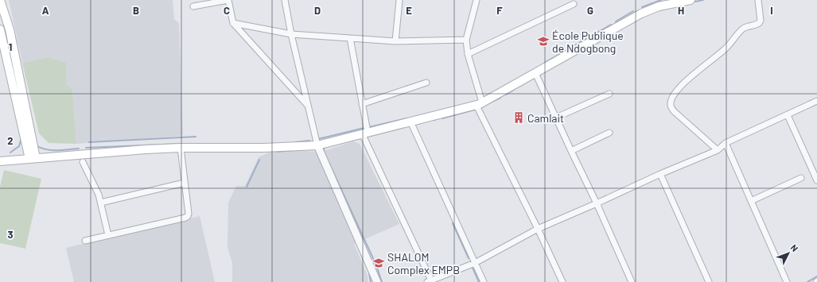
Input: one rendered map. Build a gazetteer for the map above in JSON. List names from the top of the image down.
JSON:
{
  "places": {
    "school or university": ["École Publique de Ndogbong", "SHALOM Complex EMPB"],
    "building": ["Camlait"]
  },
  "north": "top right",
  "grid": {
    "columns": [
      "A",
      "B",
      "C",
      "D",
      "E",
      "F",
      "G",
      "H",
      "I"
    ],
    "rows": ["1", "2", "3"]
  }
}
